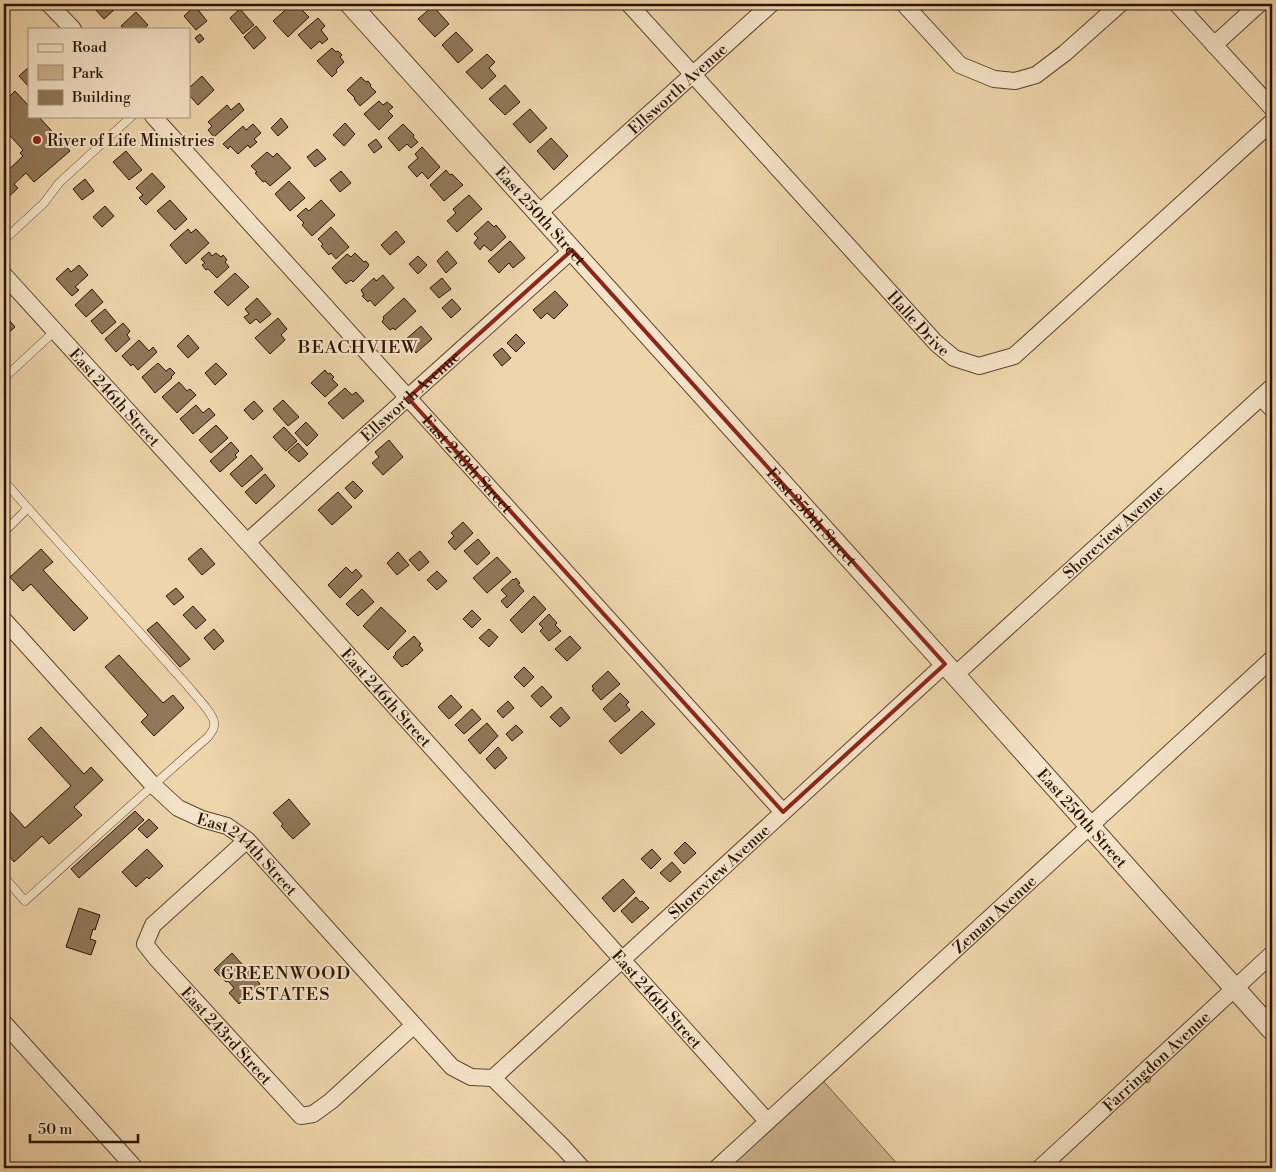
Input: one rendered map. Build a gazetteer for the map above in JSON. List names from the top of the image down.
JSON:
{
  "streets": {
    "street": [
      "Ellsworth Avenue",
      "East 250th Street",
      "Halle Drive",
      "East 246th Street",
      "East 248th Street",
      "Shoreview Avenue",
      "East 244th Street",
      "Zeman Avenue",
      "East 243rd Street",
      "Farringdon Avenue"
    ]
  },
  "crossings": [
    ["Ellsworth Avenue", "East 250th Street"],
    ["Ellsworth Avenue", "Halle Drive"],
    ["Ellsworth Avenue", "East 246th Street"],
    ["Ellsworth Avenue", "East 248th Street"],
    ["East 250th Street", "Shoreview Avenue"],
    ["East 250th Street", "Zeman Avenue"],
    ["East 250th Street", "Farringdon Avenue"],
    ["East 246th Street", "Shoreview Avenue"],
    ["East 246th Street", "Zeman Avenue"],
    ["East 248th Street", "Shoreview Avenue"],
    ["Shoreview Avenue", "East 244th Street"],
    ["East 244th Street", "East 243rd Street"]
  ],
  "districts": ["BEACHVIEW", "GREENWOOD ESTATES"],
  "places": ["River of Life Ministries"],
  "legend": ["Road", "Park", "Building"],
  "scale_bar": "50 m"
}
